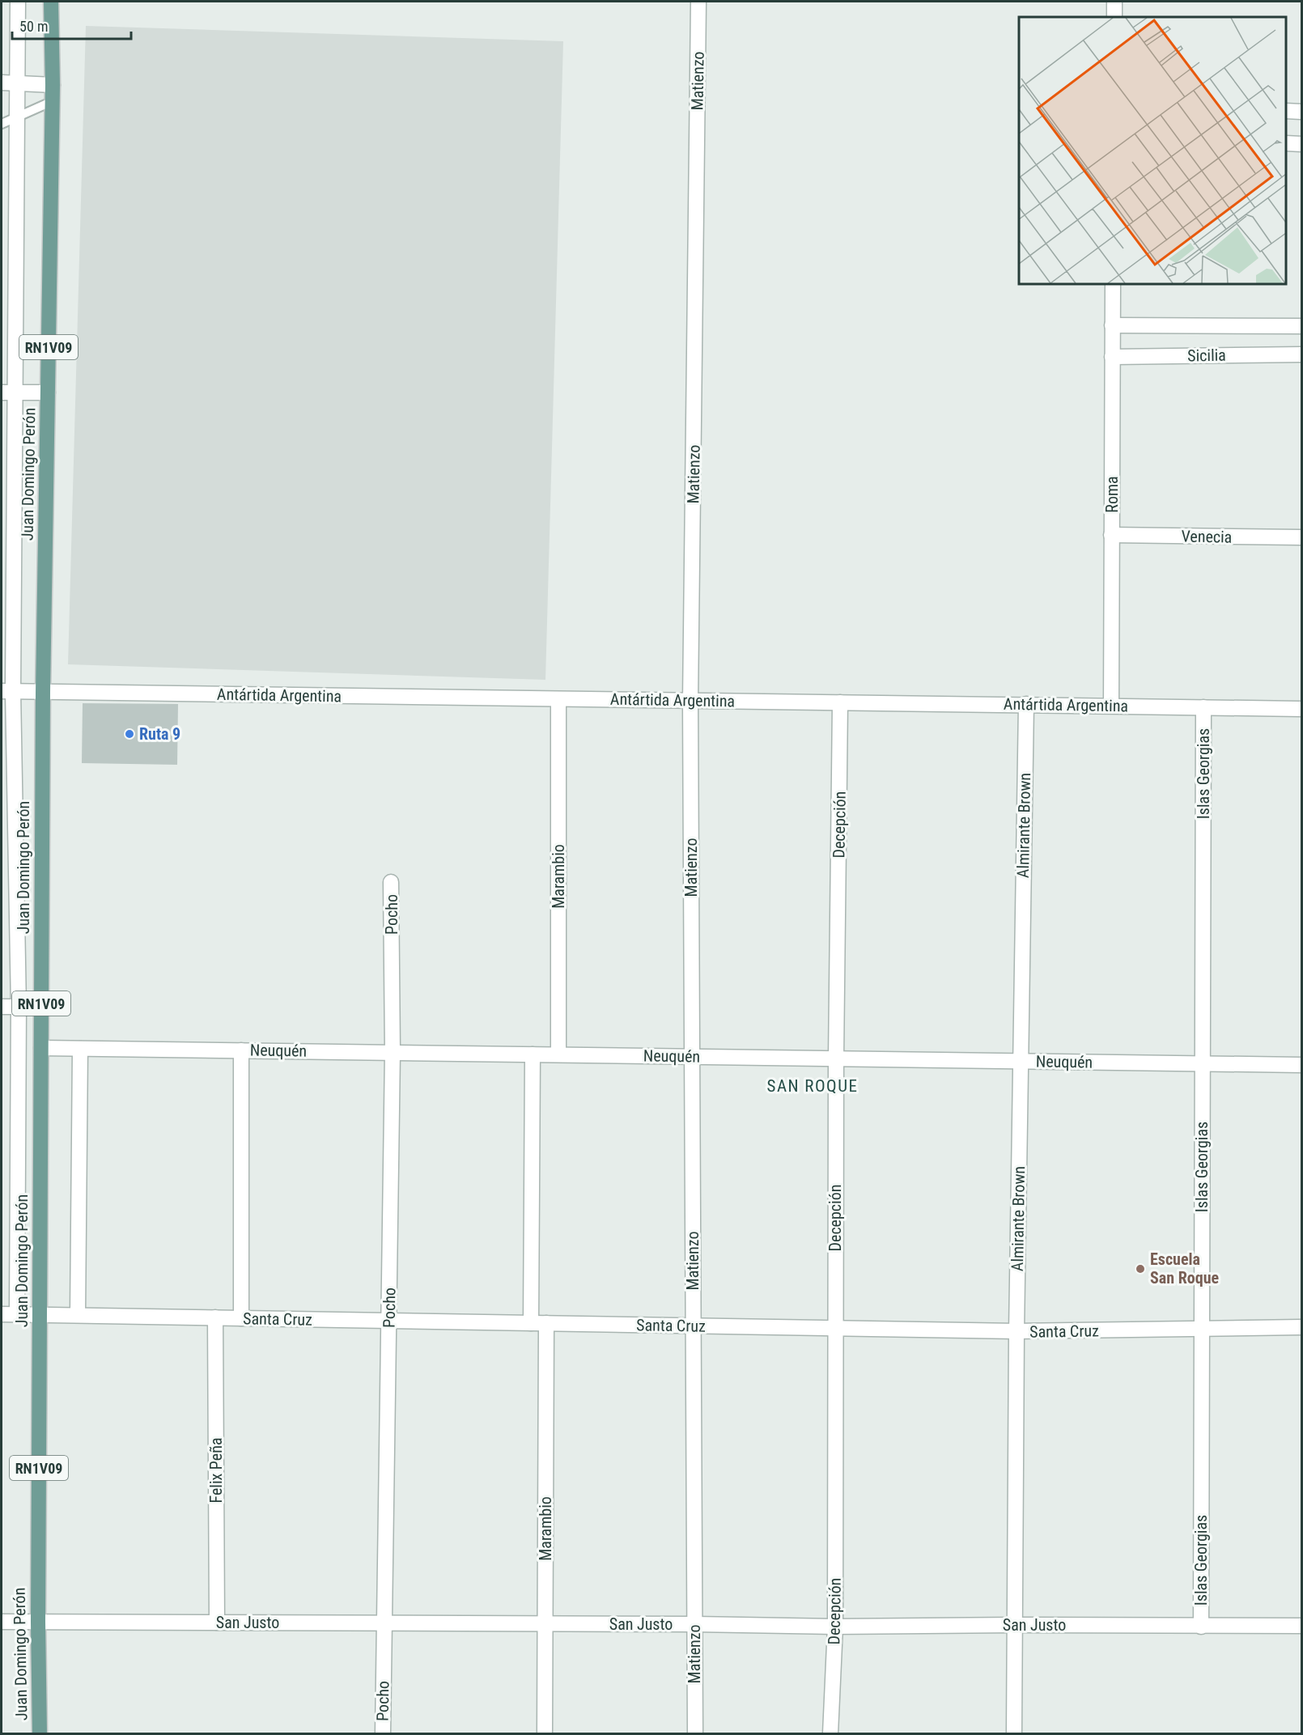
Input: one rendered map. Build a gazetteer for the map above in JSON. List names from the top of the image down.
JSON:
{
  "streets": {
    "main road": ["RN1V09", "Juan Domingo Perón"],
    "street": [
      "Matienzo",
      "Sicilia",
      "Roma",
      "Venecia",
      "Antártida Argentina",
      "Islas Georgias",
      "Decepción",
      "Almirante Brown",
      "Marambio",
      "Pocho",
      "Neuquén",
      "Santa Cruz",
      "Felix Peña",
      "San Justo"
    ]
  },
  "crossings": [
    ["Matienzo", "Antártida Argentina"],
    ["Matienzo", "Neuquén"],
    ["Matienzo", "Santa Cruz"],
    ["Matienzo", "San Justo"],
    ["Sicilia", "Roma"],
    ["Juan Domingo Perón", "Antártida Argentina"],
    ["Juan Domingo Perón", "Neuquén"],
    ["Juan Domingo Perón", "Santa Cruz"],
    ["Juan Domingo Perón", "San Justo"],
    ["Roma", "Venecia"],
    ["Roma", "Antártida Argentina"],
    ["Antártida Argentina", "Islas Georgias"],
    ["Antártida Argentina", "Decepción"],
    ["Antártida Argentina", "Almirante Brown"],
    ["Antártida Argentina", "Marambio"],
    ["Islas Georgias", "Neuquén"],
    ["Islas Georgias", "Santa Cruz"],
    ["Islas Georgias", "San Justo"],
    ["Decepción", "Neuquén"],
    ["Decepción", "Santa Cruz"],
    ["Decepción", "San Justo"],
    ["Almirante Brown", "Neuquén"],
    ["Almirante Brown", "Santa Cruz"],
    ["Almirante Brown", "San Justo"],
    ["Marambio", "Neuquén"],
    ["Marambio", "Santa Cruz"],
    ["Marambio", "San Justo"],
    ["Pocho", "Neuquén"],
    ["Pocho", "Santa Cruz"],
    ["Pocho", "San Justo"],
    ["Santa Cruz", "Felix Peña"],
    ["Felix Peña", "San Justo"]
  ],
  "districts": ["SAN ROQUE"],
  "places": ["Ruta 9", "Escuela San Roque"],
  "scale_bar": "50 m"
}
